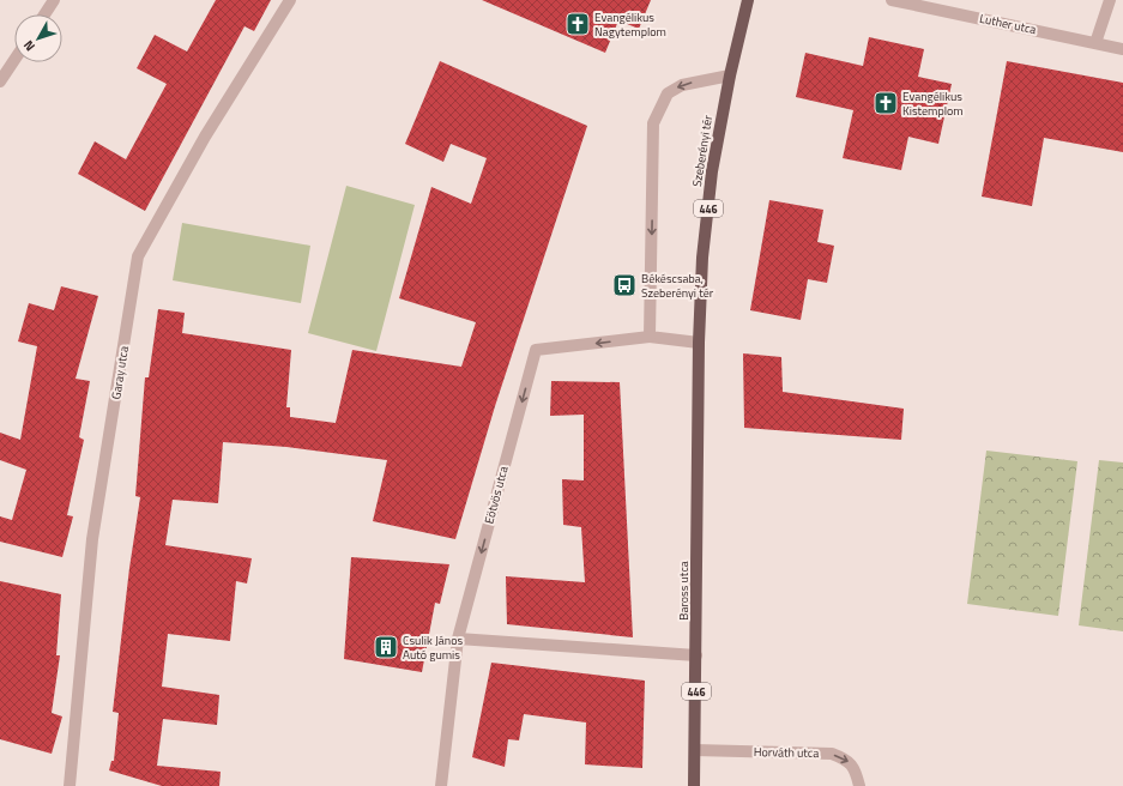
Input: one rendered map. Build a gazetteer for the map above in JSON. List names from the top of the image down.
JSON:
{
  "streets": {
    "main road": ["Szeberényi tér", "446", "Baross utca"],
    "street": [
      "Luther utca",
      "Garay utca",
      "Eötvös utca",
      "Horváth utca"
    ]
  },
  "crossings": [
    ["Szeberényi tér", "Baross utca"],
    ["Baross utca", "Horváth utca"]
  ],
  "one_way": ["Eötvös utca", "Horváth utca"],
  "places": {
    "church": ["Evangélikus Nagytemplom", "Evangélikus Kistemplom"],
    "bus stop": ["Békéscsaba, Szeberényi tér"],
    "building": ["Csulik János Autó gumis"]
  },
  "north": "bottom left"
}
